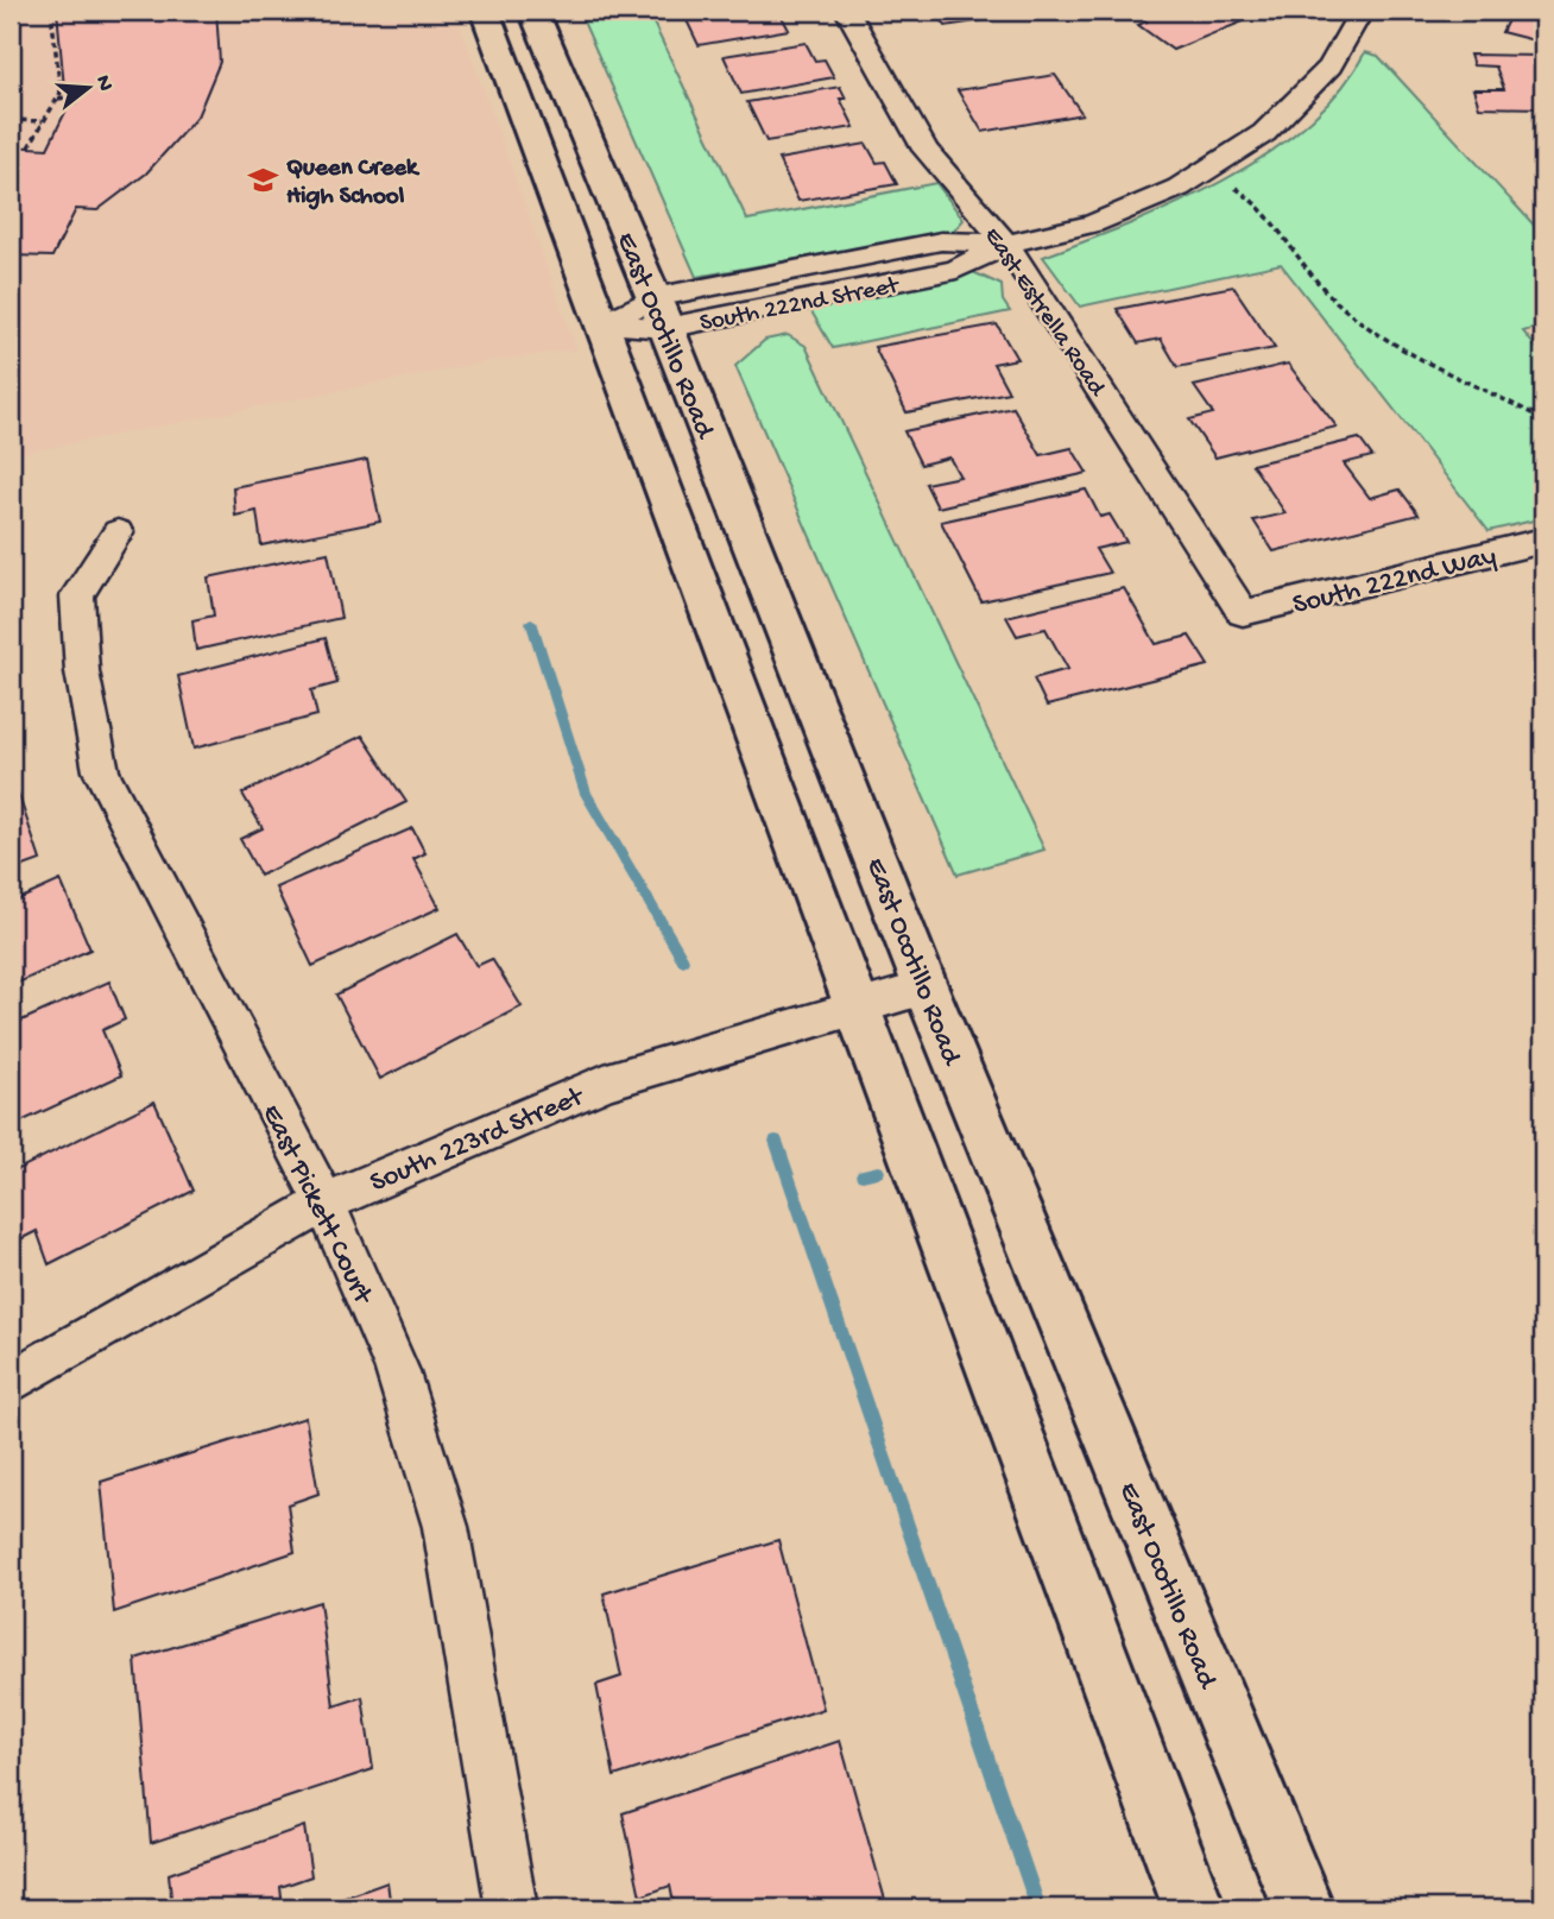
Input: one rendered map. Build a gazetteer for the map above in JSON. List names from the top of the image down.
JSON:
{
  "streets": {
    "main road": ["East Ocotillo Road"],
    "street": [
      "South 222nd Street",
      "East Estrella Road",
      "South 222nd Way",
      "South 223rd Street",
      "East Pickett Court"
    ]
  },
  "crossings": [
    ["South 222nd Street", "East Estrella Road"],
    ["South 222nd Street", "East Ocotillo Road"],
    ["East Estrella Road", "South 222nd Way"],
    ["East Ocotillo Road", "South 223rd Street"],
    ["South 223rd Street", "East Pickett Court"]
  ],
  "places": {
    "school or university": ["Queen Creek High School"]
  },
  "north": "right"
}
